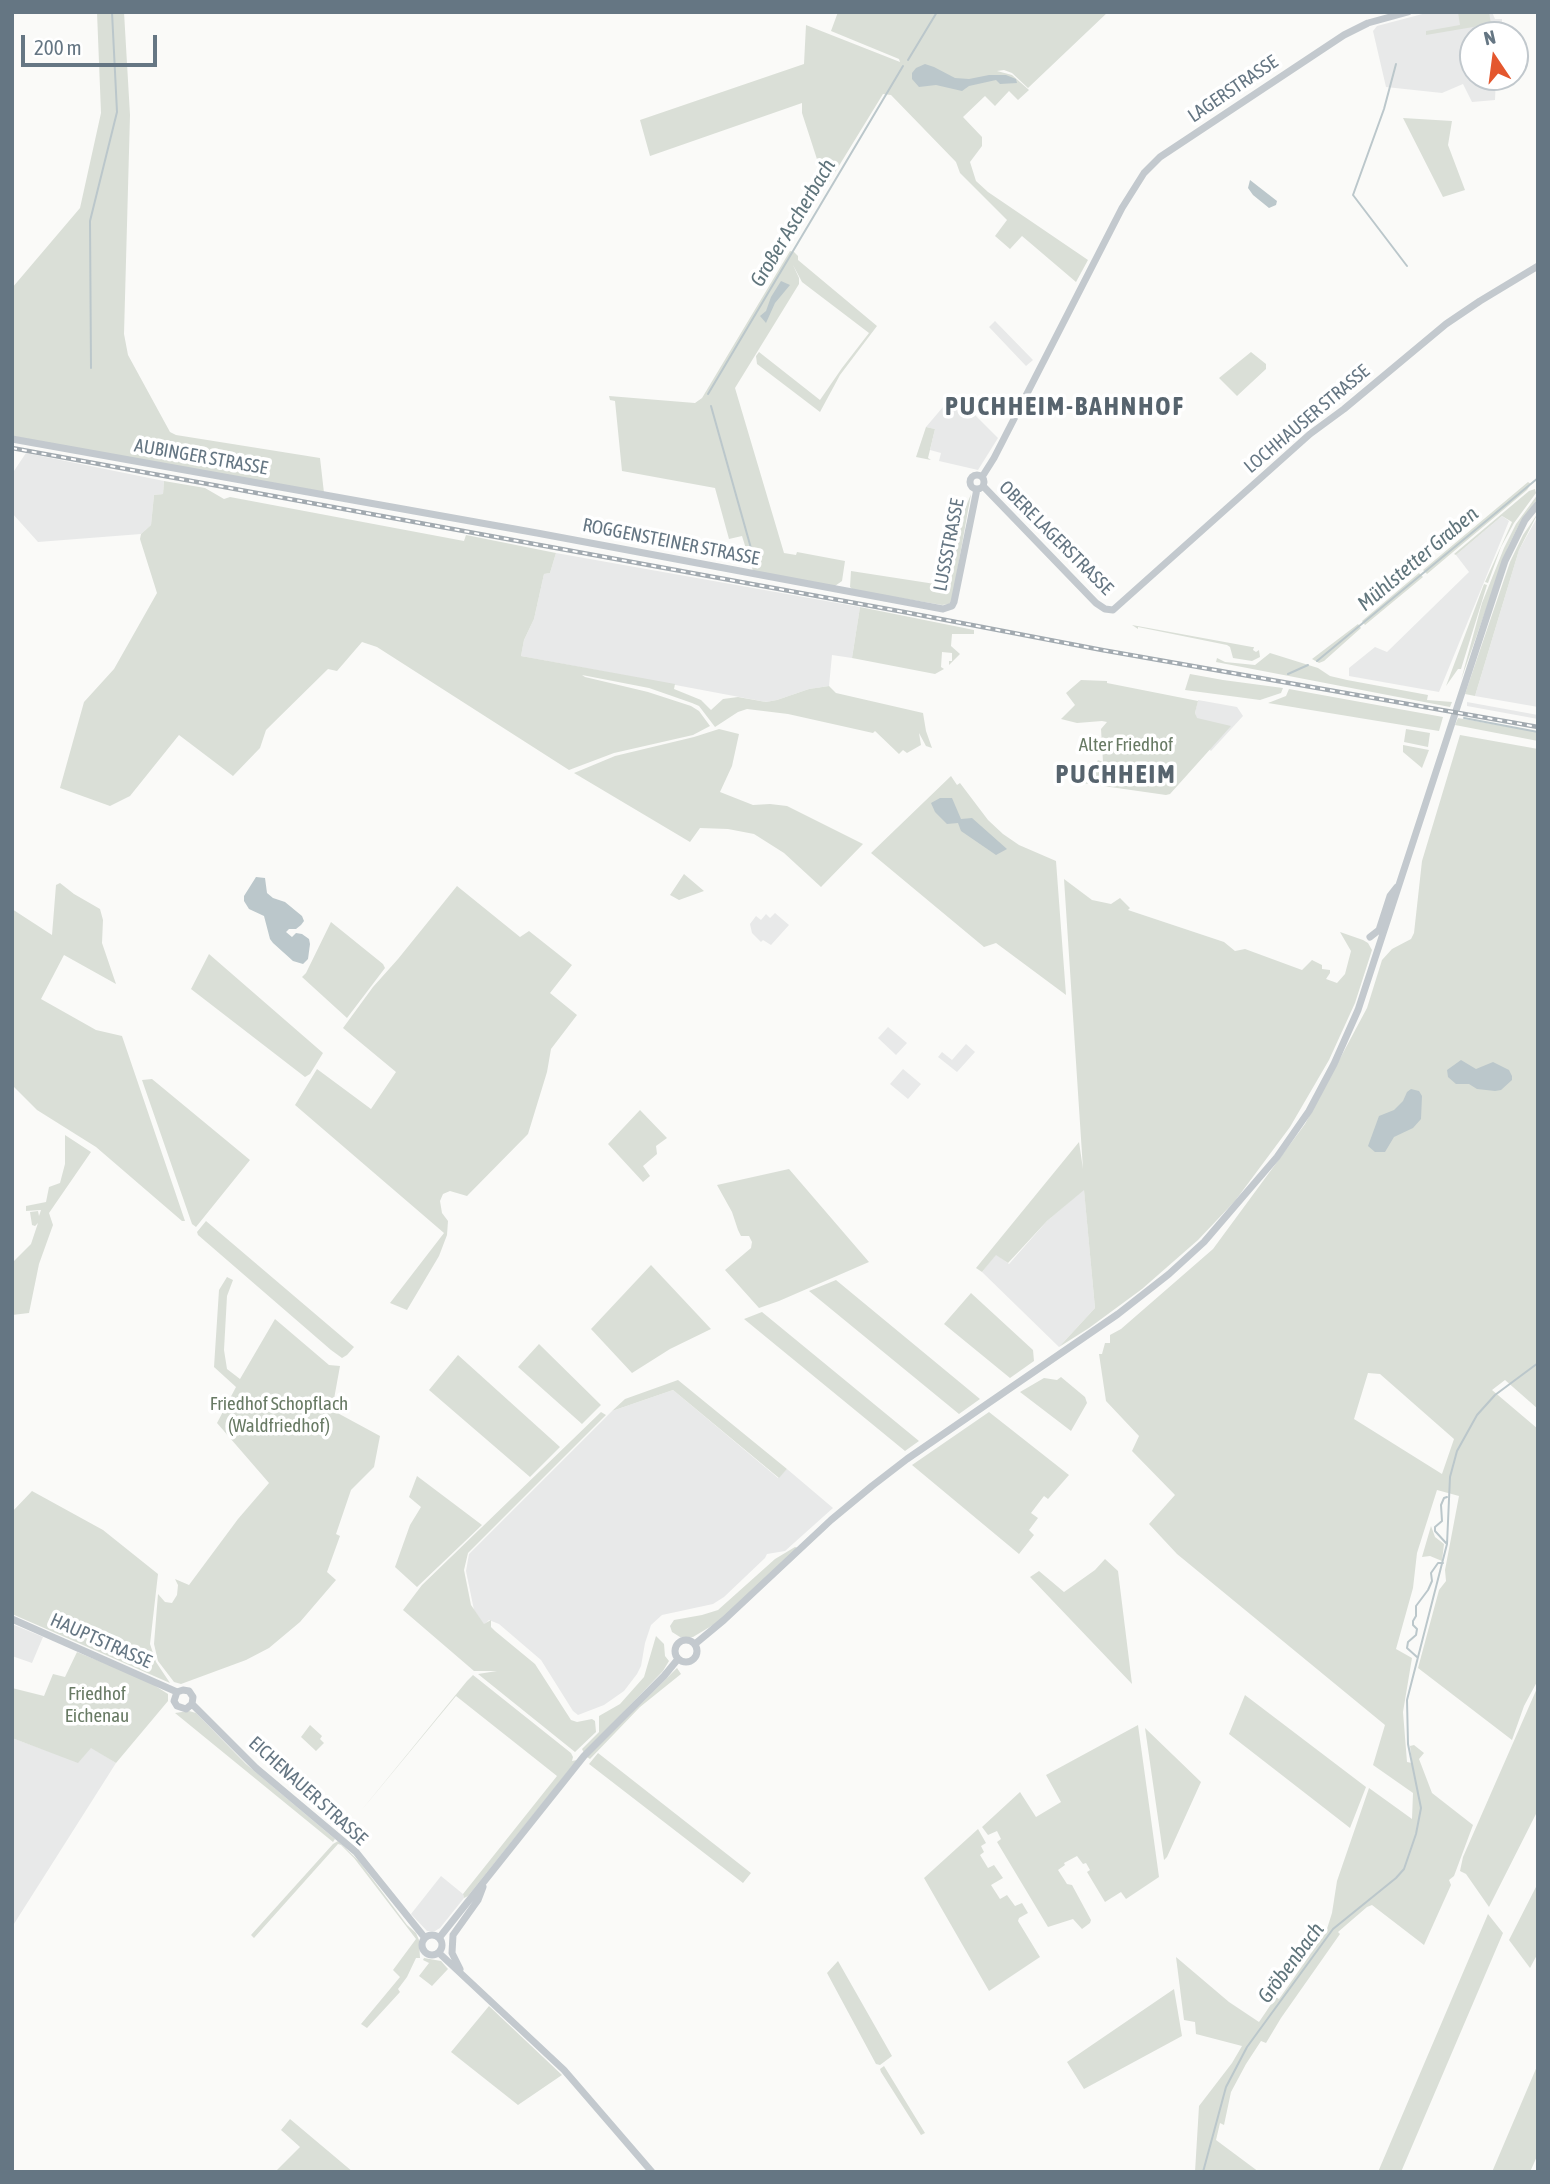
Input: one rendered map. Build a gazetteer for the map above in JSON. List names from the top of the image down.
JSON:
{
  "streets": {
    "street": [
      "LAGERSTRASSE",
      "LOCHHAUSER STRASSE",
      "AUBINGER STRASSE",
      "OBERE LAGERSTRASSE",
      "ROGGENSTEINER STRASSE",
      "LUSSSTRASSE",
      "HAUPTSTRASSE",
      "EICHENAUER STRASSE"
    ]
  },
  "crossings": [
    ["LAGERSTRASSE", "OBERE LAGERSTRASSE"],
    ["LOCHHAUSER STRASSE", "OBERE LAGERSTRASSE"],
    ["AUBINGER STRASSE", "ROGGENSTEINER STRASSE"],
    ["OBERE LAGERSTRASSE", "LUSSSTRASSE"],
    ["ROGGENSTEINER STRASSE", "LUSSSTRASSE"],
    ["HAUPTSTRASSE", "EICHENAUER STRASSE"]
  ],
  "districts": ["PUCHHEIM-BAHNHOF", "PUCHHEIM"],
  "water": ["Großer Ascherbach", "Mühlstetter Graben", "Gröbenbach"],
  "parks": ["Alter Friedhof", "Friedhof Schopflach (Waldfriedhof)", "Friedhof Eichenau"],
  "scale_bar": "200 m",
  "north": "top"
}
